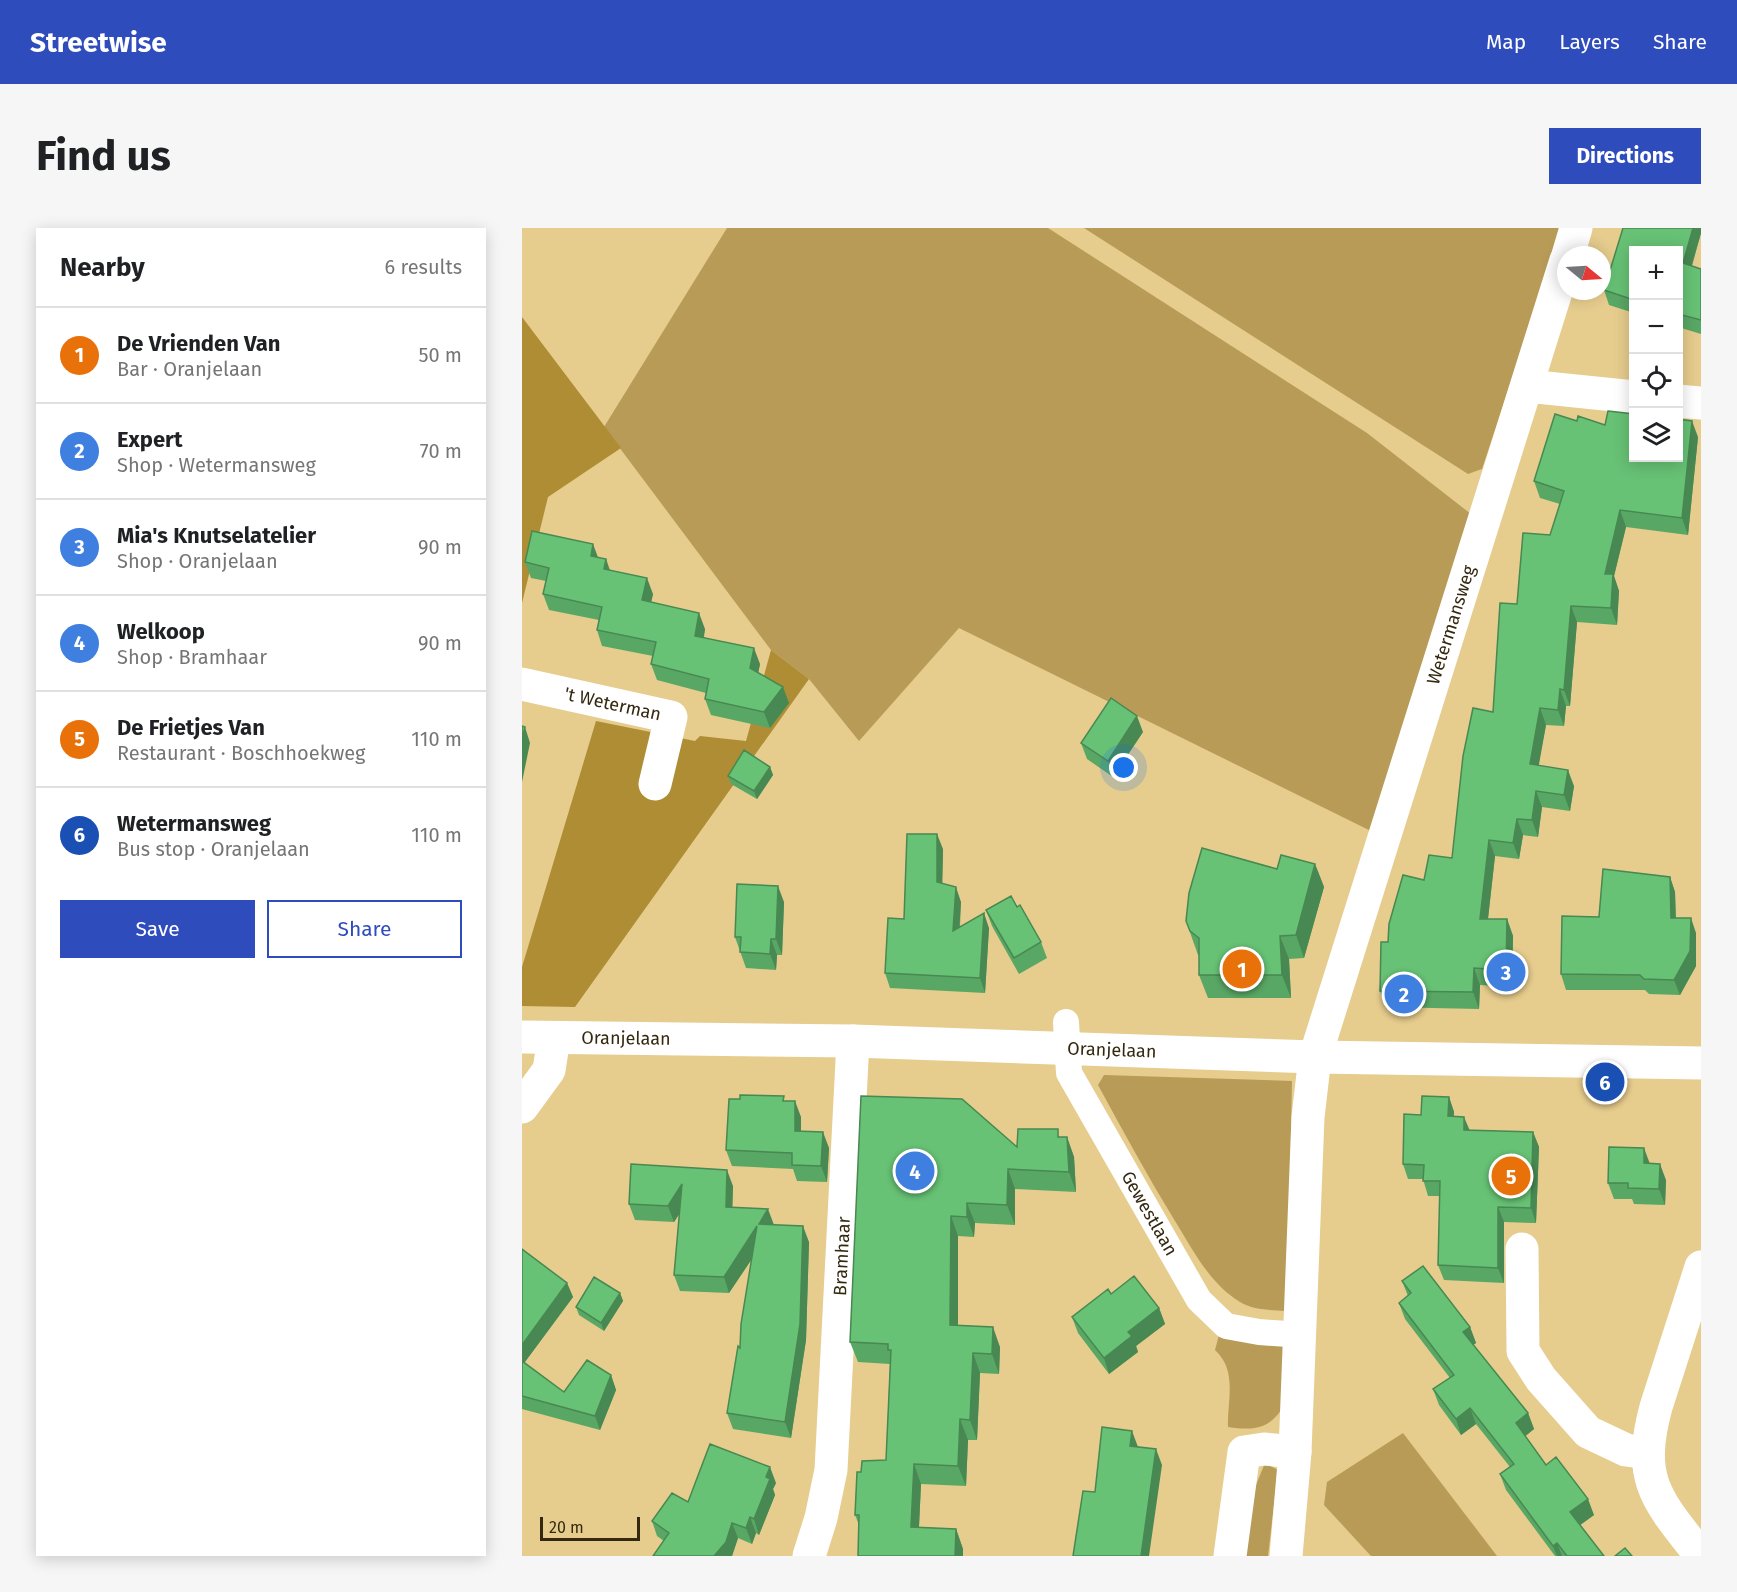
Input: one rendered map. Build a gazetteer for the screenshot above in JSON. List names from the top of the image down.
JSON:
{
  "streets": {
    "street": [
      "Wetermansweg",
      "'t Weterman",
      "Oranjelaan",
      "Gewestlaan",
      "Bramhaar"
    ]
  },
  "crossings": [
    ["Wetermansweg", "Oranjelaan"],
    ["Oranjelaan", "Gewestlaan"],
    ["Oranjelaan", "Bramhaar"]
  ],
  "scale_bar": "20 m",
  "north": "right",
  "page": {
    "header": "Streetwise",
    "nav": ["Map", "Layers", "Share"],
    "buttons": [
      "Directions",
      ["Save", "Share"]
    ],
    "title": "Find us",
    "heading": ["Nearby", "6 results"],
    "map_buttons": ["+", "−"],
    "list": [
      {
        "mark": "1",
        "name": "De Vrienden Van",
        "note": "Bar · Oranjelaan",
        "value": "50 m"
      },
      {
        "mark": "2",
        "name": "Expert",
        "note": "Shop · Wetermansweg",
        "value": "70 m"
      },
      {
        "mark": "3",
        "name": "Mia's Knutselatelier",
        "note": "Shop · Oranjelaan",
        "value": "90 m"
      },
      {
        "mark": "4",
        "name": "Welkoop",
        "note": "Shop · Bramhaar",
        "value": "90 m"
      },
      {
        "mark": "5",
        "name": "De Frietjes Van",
        "note": "Restaurant · Boschhoekweg",
        "value": "110 m"
      },
      {
        "mark": "6",
        "name": "Wetermansweg",
        "note": "Bus stop · Oranjelaan",
        "value": "110 m"
      }
    ],
    "pins": [
      "1",
      "3",
      "2",
      "6",
      "4",
      "5"
    ],
    "scale": "20 m"
  }
}
